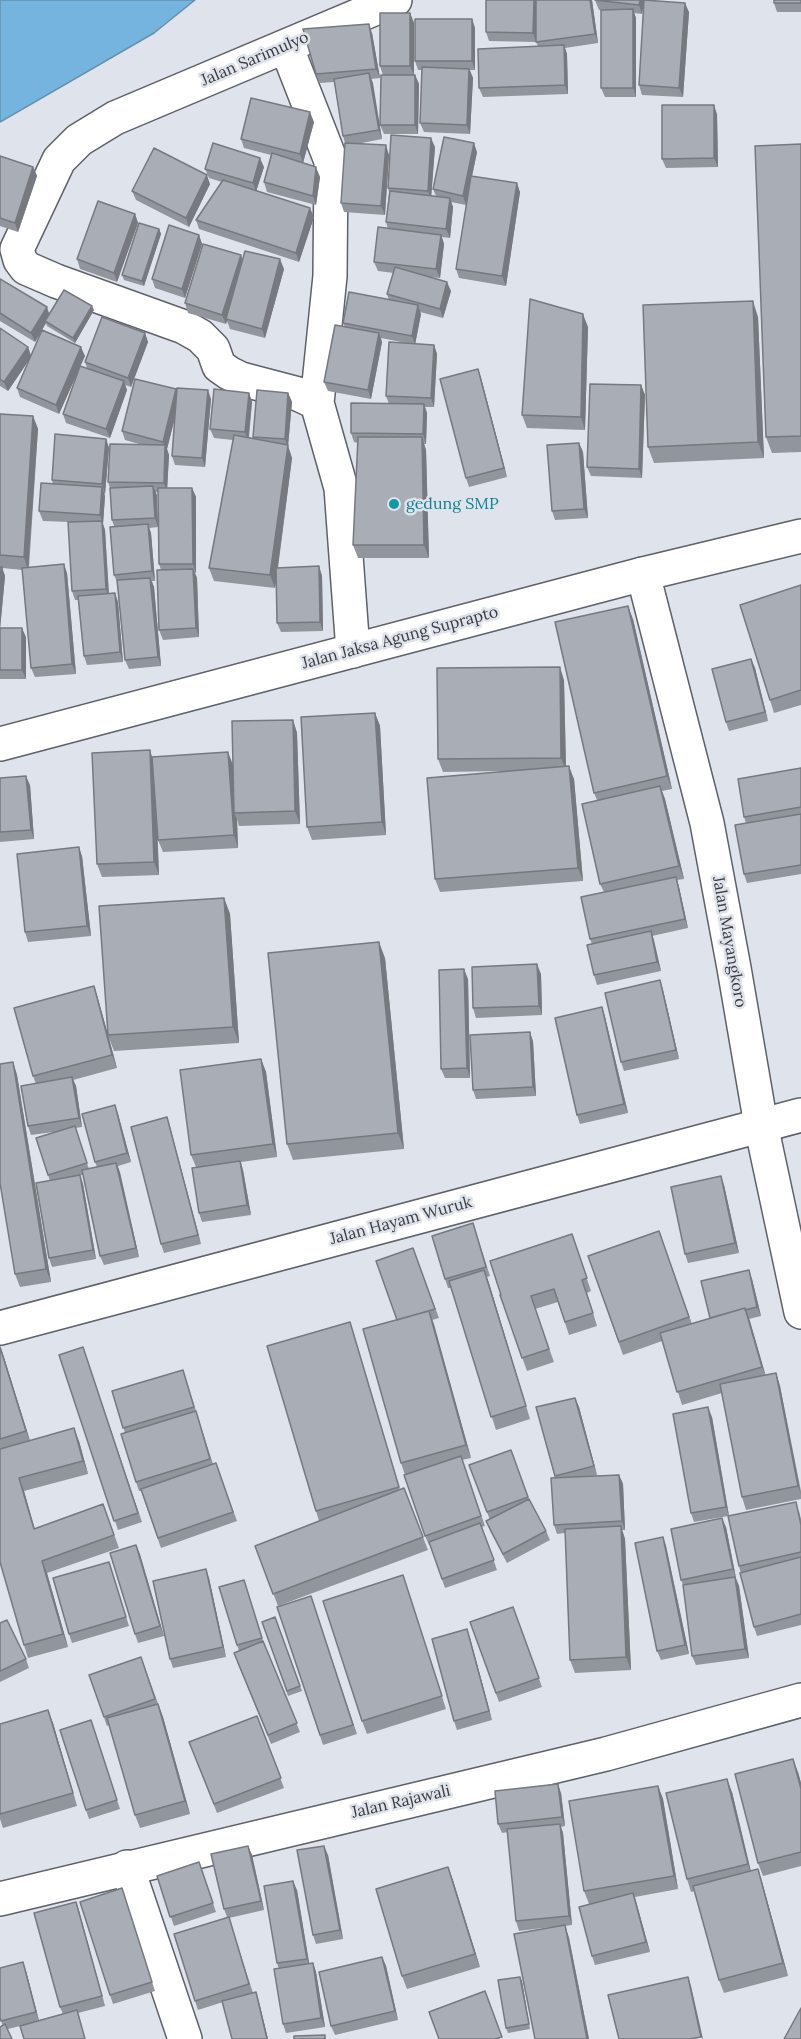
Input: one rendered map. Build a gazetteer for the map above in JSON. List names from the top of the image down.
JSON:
{
  "streets": {
    "street": [
      "Jalan Sarimulyo",
      "Jalan Jaksa Agung Suprapto",
      "Jalan Mayangkoro",
      "Jalan Hayam Wuruk",
      "Jalan Rajawali"
    ]
  },
  "crossings": [
    ["Jalan Jaksa Agung Suprapto", "Jalan Mayangkoro"],
    ["Jalan Mayangkoro", "Jalan Hayam Wuruk"]
  ],
  "places": ["gedung SMP"]
}
